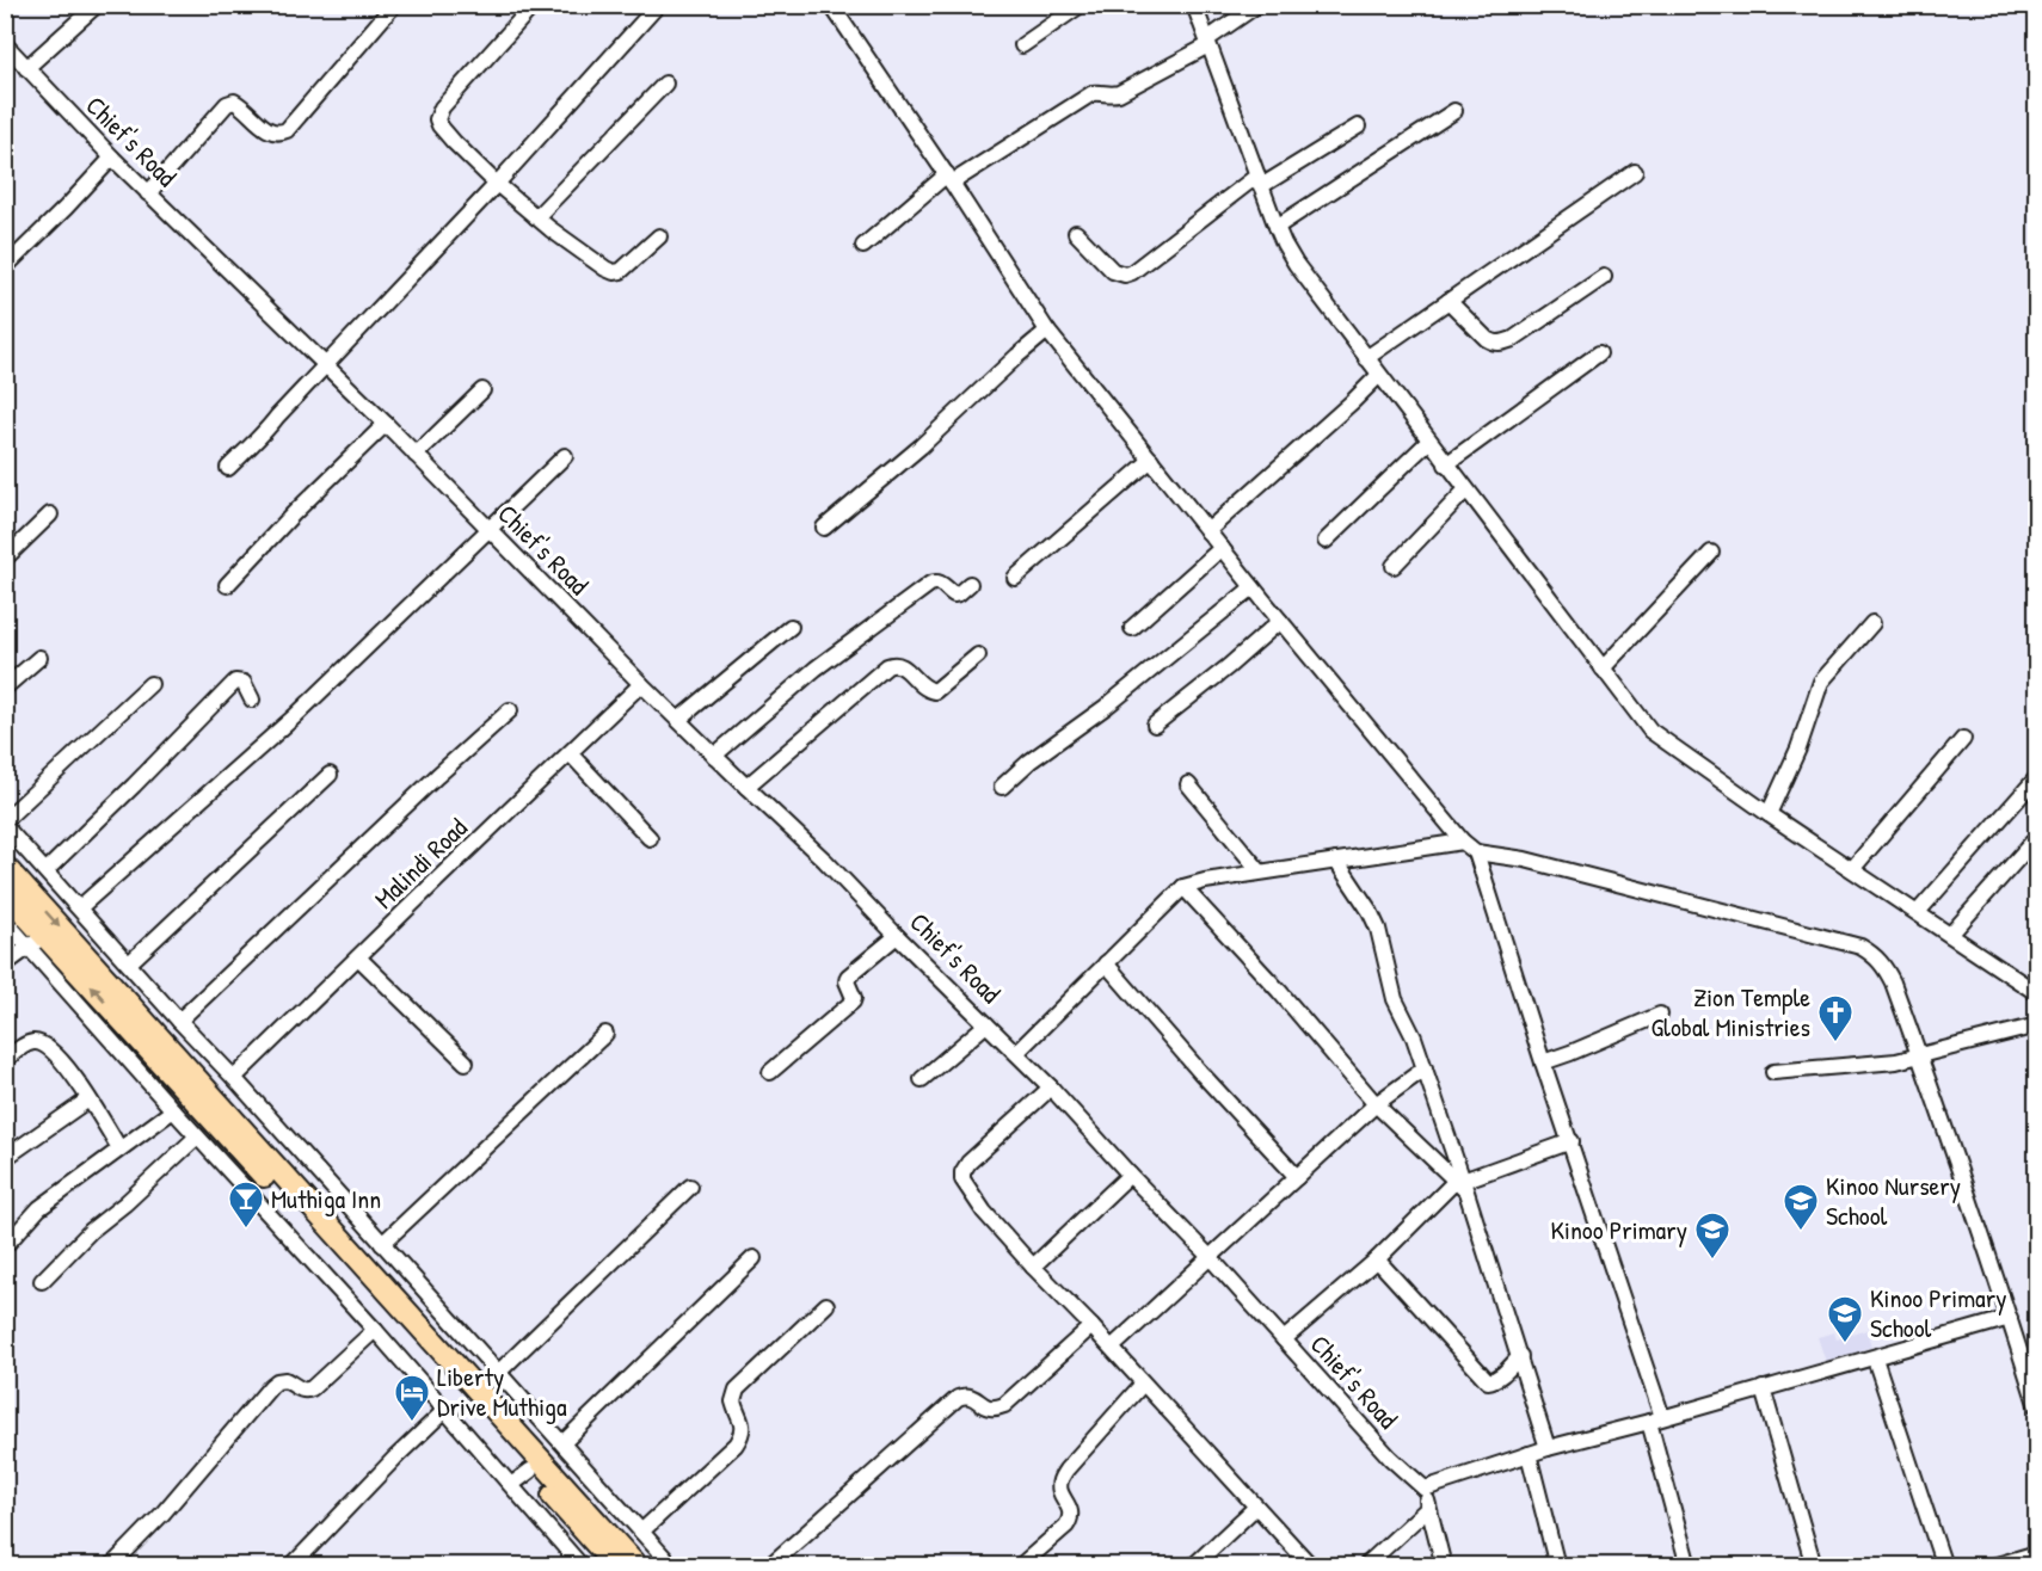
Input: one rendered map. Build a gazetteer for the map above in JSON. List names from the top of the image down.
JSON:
{
  "streets": {
    "street": ["Chief's Road", "Malindi Road"]
  },
  "crossings": [
    ["Chief's Road", "Malindi Road"]
  ],
  "places": {
    "church": ["Zion Temple Global Ministries"],
    "bar": ["Muthiga Inn"],
    "school or university": ["Kinoo Nursery School", "Kinoo Primary", "Kinoo Primary School"],
    "hotel": ["Liberty Drive Muthiga"]
  }
}
